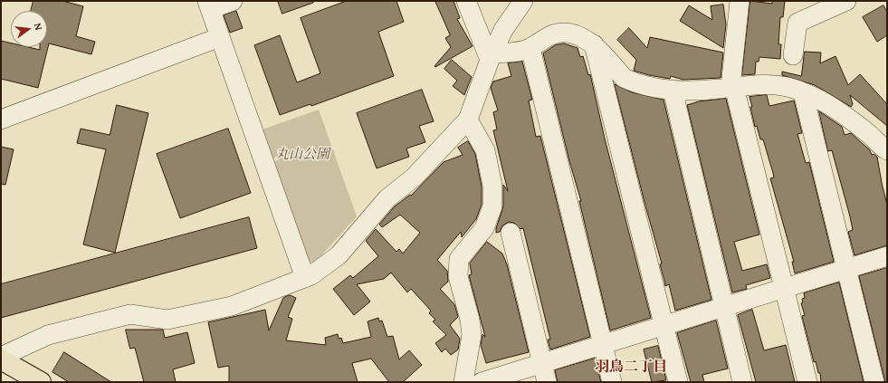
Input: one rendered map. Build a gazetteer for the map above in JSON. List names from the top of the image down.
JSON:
{
  "districts": ["羽鳥二丁目"],
  "parks": ["丸山公園"],
  "north": "right"
}
